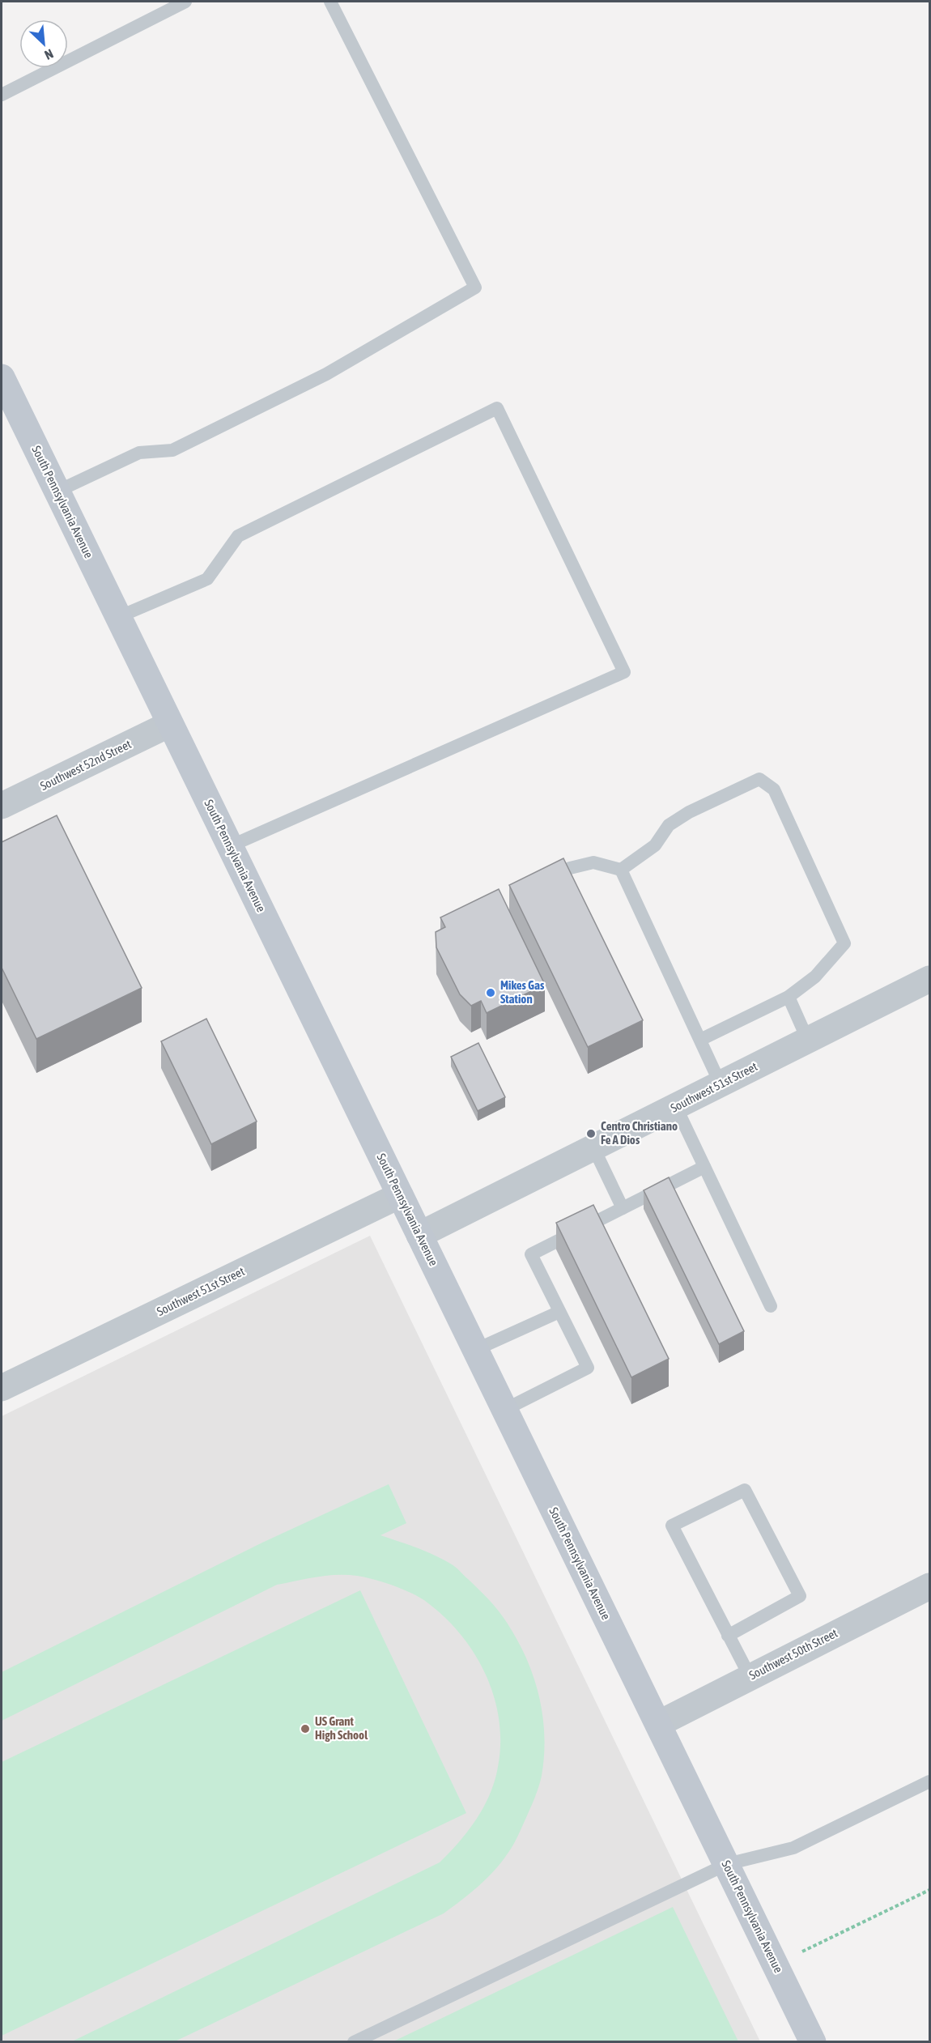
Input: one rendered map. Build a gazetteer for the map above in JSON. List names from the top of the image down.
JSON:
{
  "streets": {
    "main road": ["South Pennsylvania Avenue"],
    "street": ["Southwest 52nd Street", "Southwest 51st Street", "Southwest 50th Street"]
  },
  "crossings": [
    ["South Pennsylvania Avenue", "Southwest 52nd Street"],
    ["South Pennsylvania Avenue", "Southwest 51st Street"],
    ["South Pennsylvania Avenue", "Southwest 50th Street"]
  ],
  "places": ["Mikes Gas Station", "Centro Christiano Fe A Dios", "US Grant High School"],
  "north": "bottom right"
}
